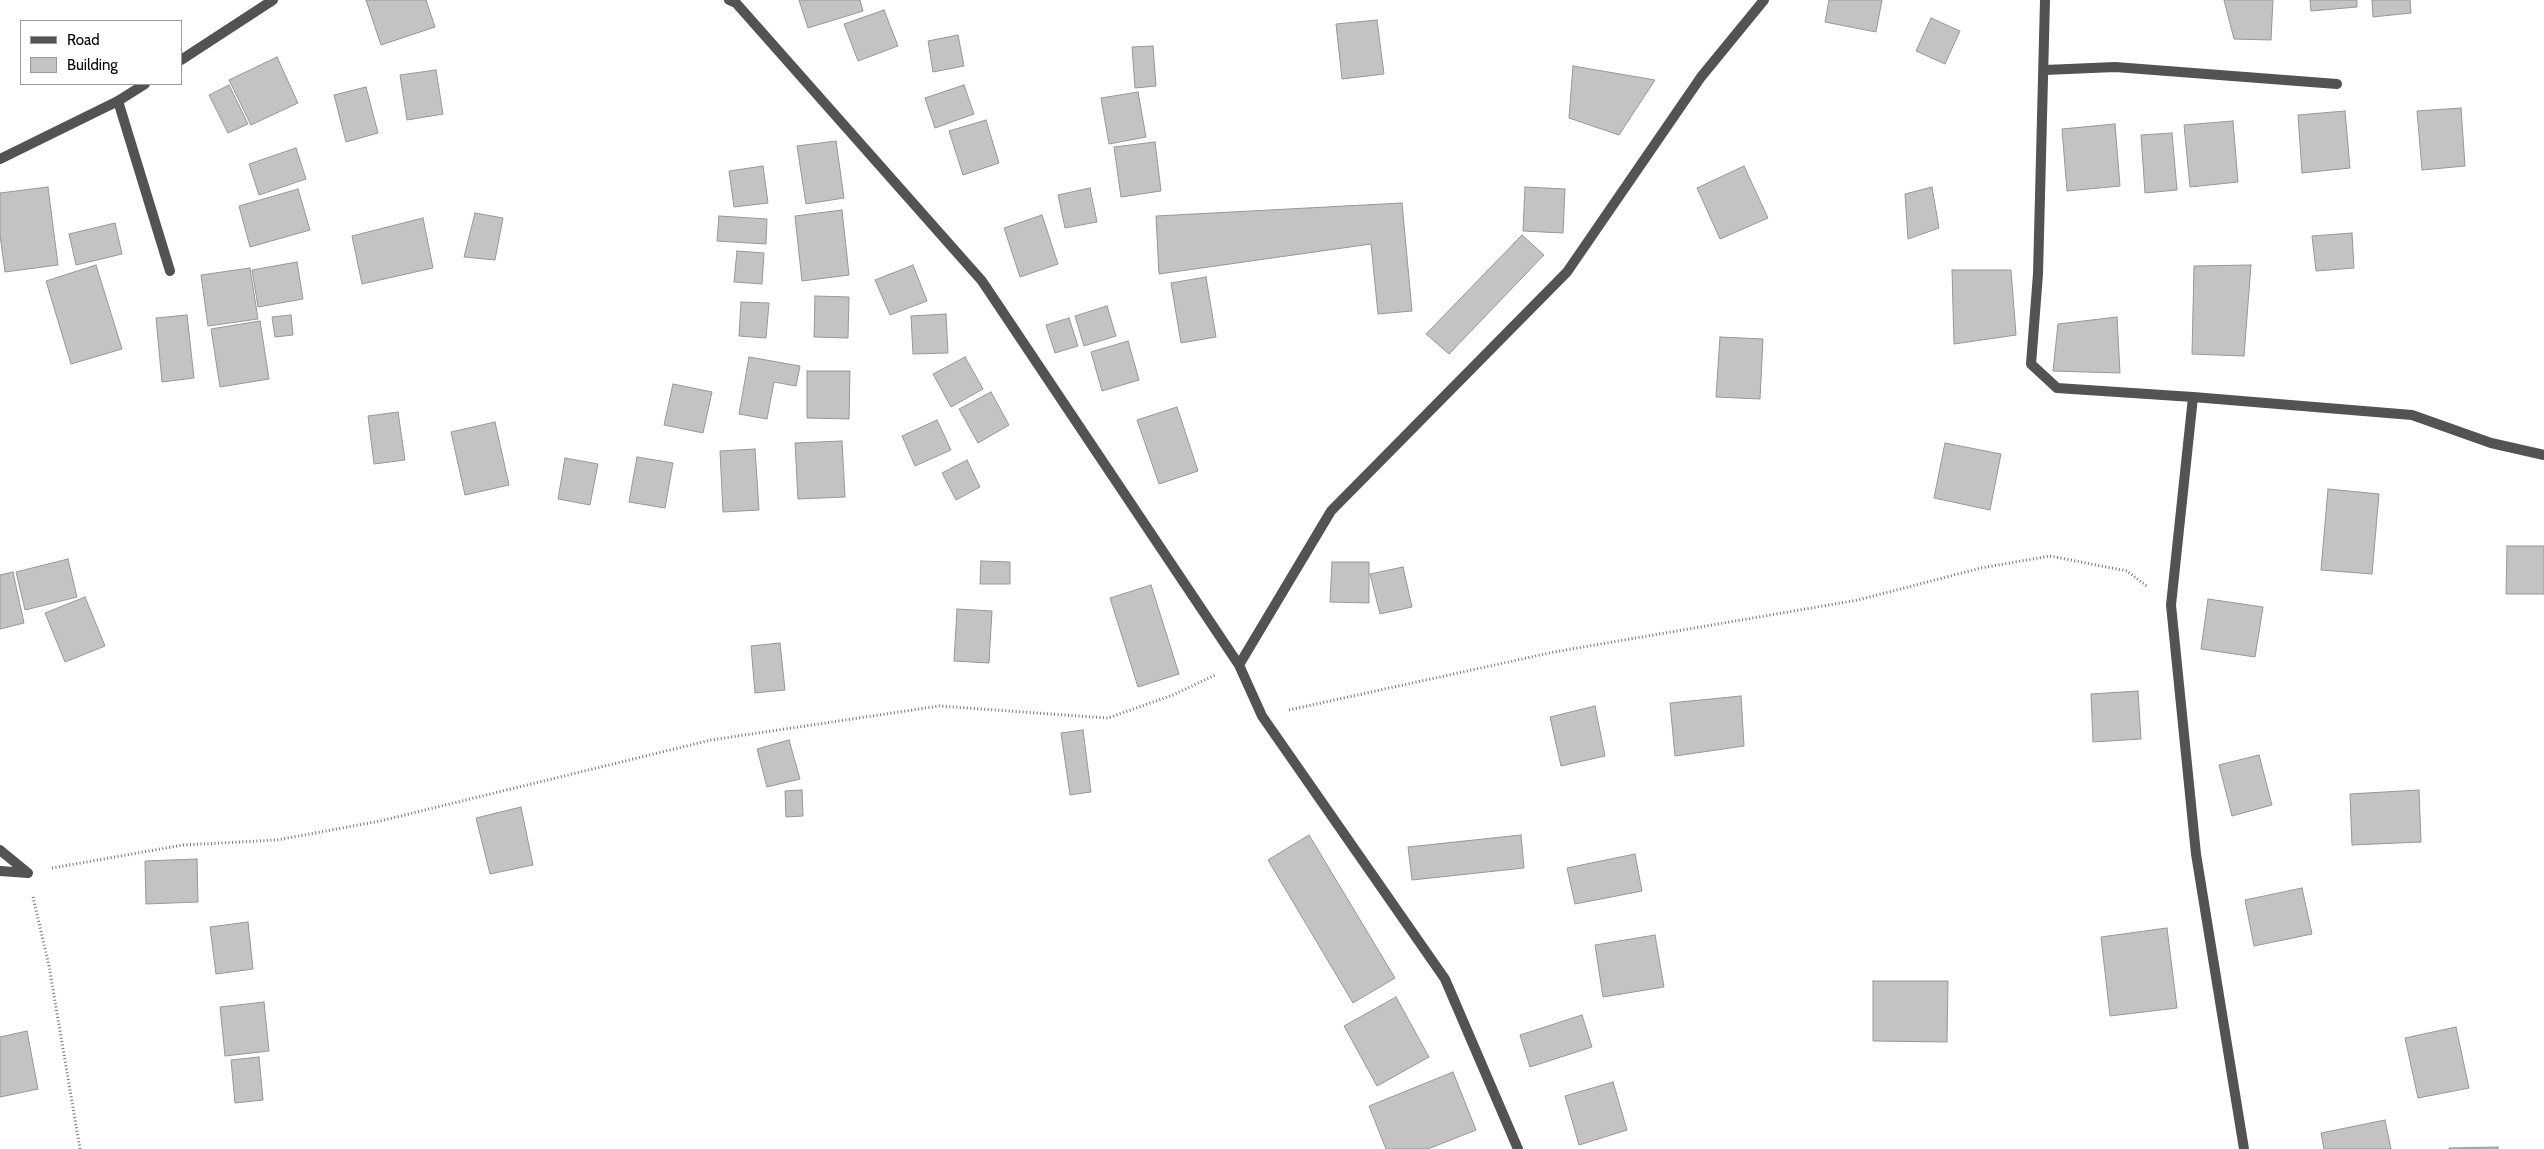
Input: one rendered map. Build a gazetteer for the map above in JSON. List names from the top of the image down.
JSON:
{
  "legend": ["Road", "Building"]
}
